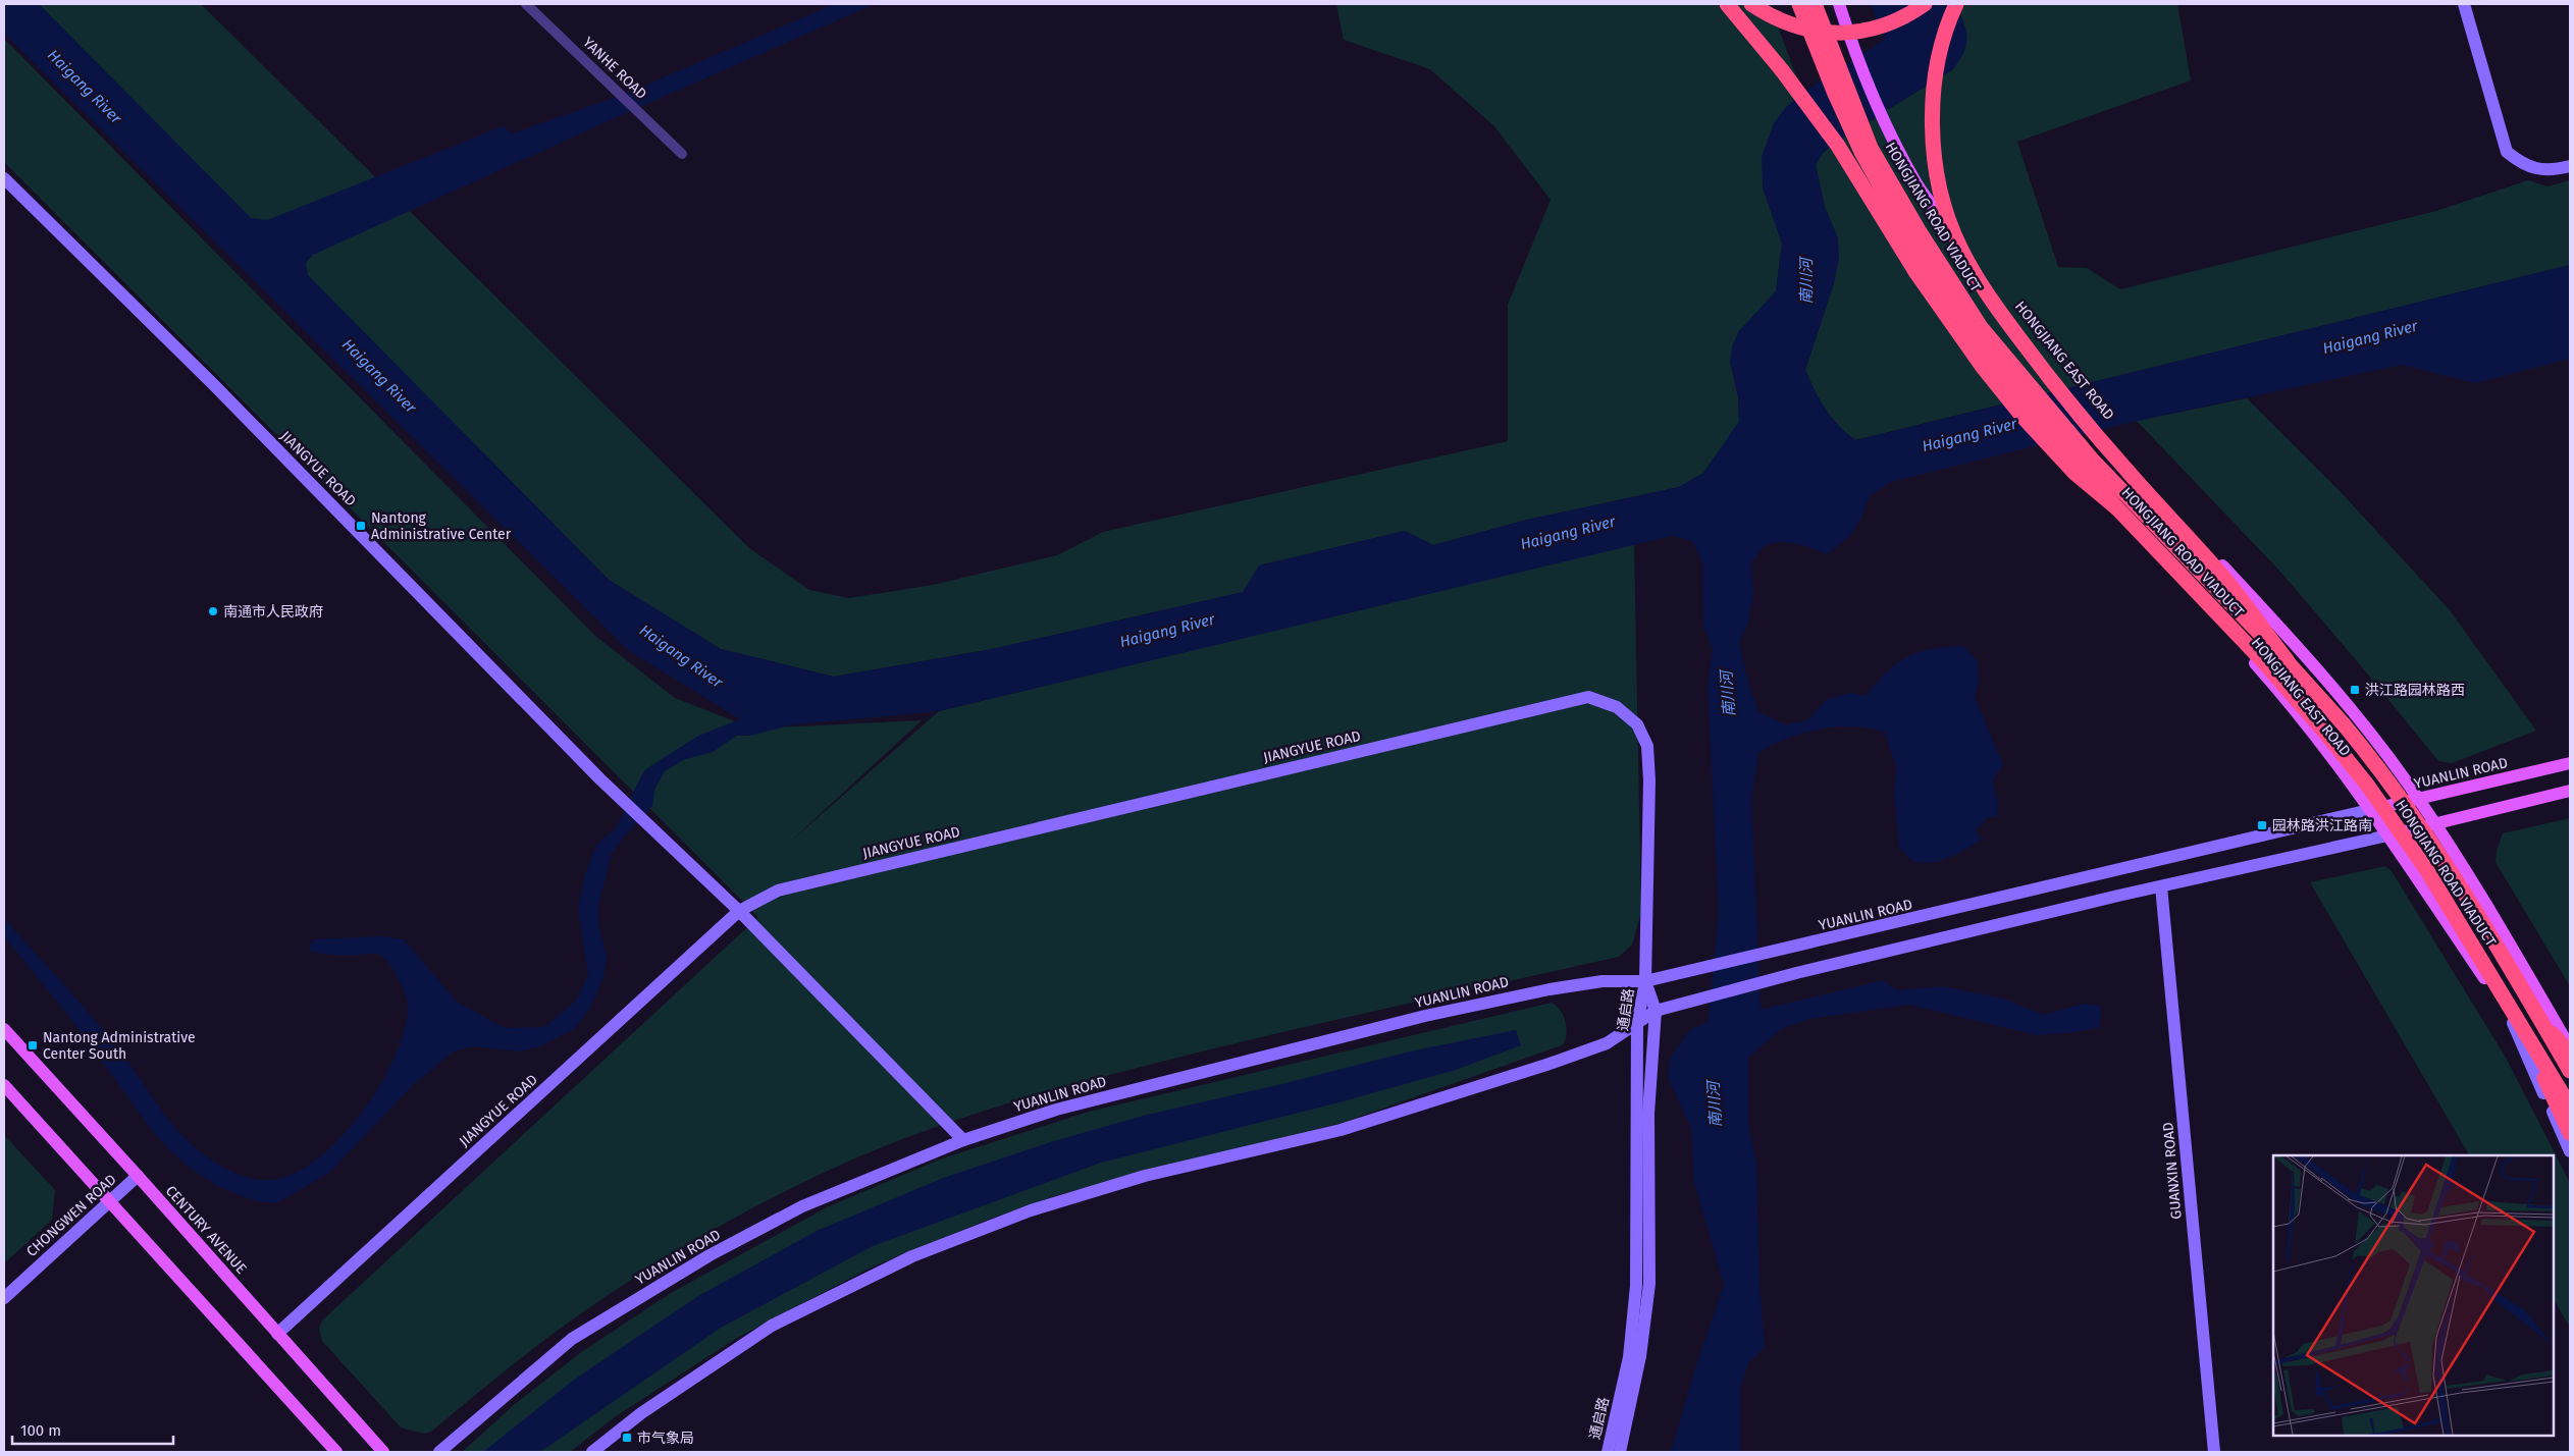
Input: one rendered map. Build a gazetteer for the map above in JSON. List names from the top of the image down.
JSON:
{
  "streets": {
    "highway": ["HONGJIANG ROAD VIADUCT"],
    "main road": ["HONGJIANG EAST ROAD", "YUANLIN ROAD", "CENTURY AVENUE"],
    "street": [
      "YANHE ROAD",
      "JIANGYUE ROAD",
      "通启路",
      "GUANXIN ROAD",
      "CHONGWEN ROAD"
    ]
  },
  "crossings": [
    ["HONGJIANG EAST ROAD", "YUANLIN ROAD"],
    ["JIANGYUE ROAD", "YUANLIN ROAD"],
    ["JIANGYUE ROAD", "通启路"],
    ["JIANGYUE ROAD", "CENTURY AVENUE"],
    ["YUANLIN ROAD", "通启路"],
    ["CHONGWEN ROAD", "CENTURY AVENUE"]
  ],
  "water": ["Haigang River", "南川河"],
  "places": {
    "transit": [
      "Nantong Administrative Center",
      "洪江路园林路西",
      "园林路洪江路南",
      "Nantong Administrative Center South",
      "市气象局"
    ],
    "other": ["南通市人民政府"]
  },
  "scale_bar": "100 m"
}
